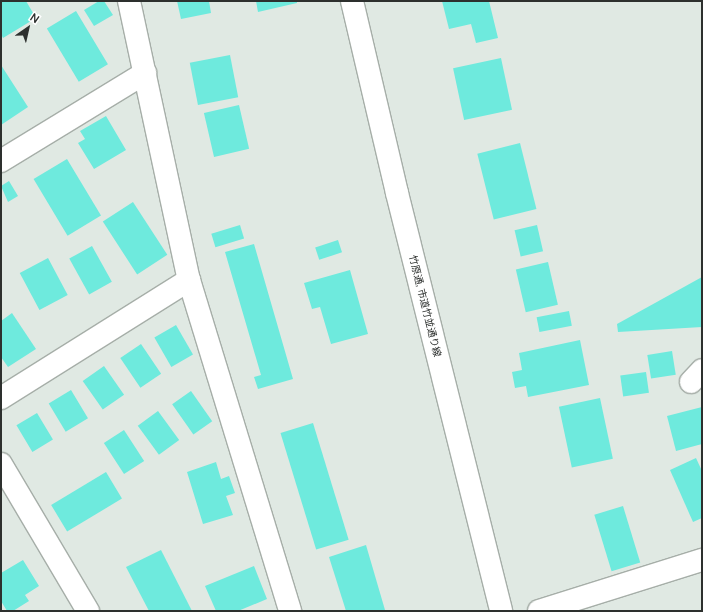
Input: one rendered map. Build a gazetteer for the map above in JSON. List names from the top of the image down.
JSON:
{
  "streets": {
    "street": ["竹原通, 市道竹並通り線"]
  },
  "north": "top right"
}
